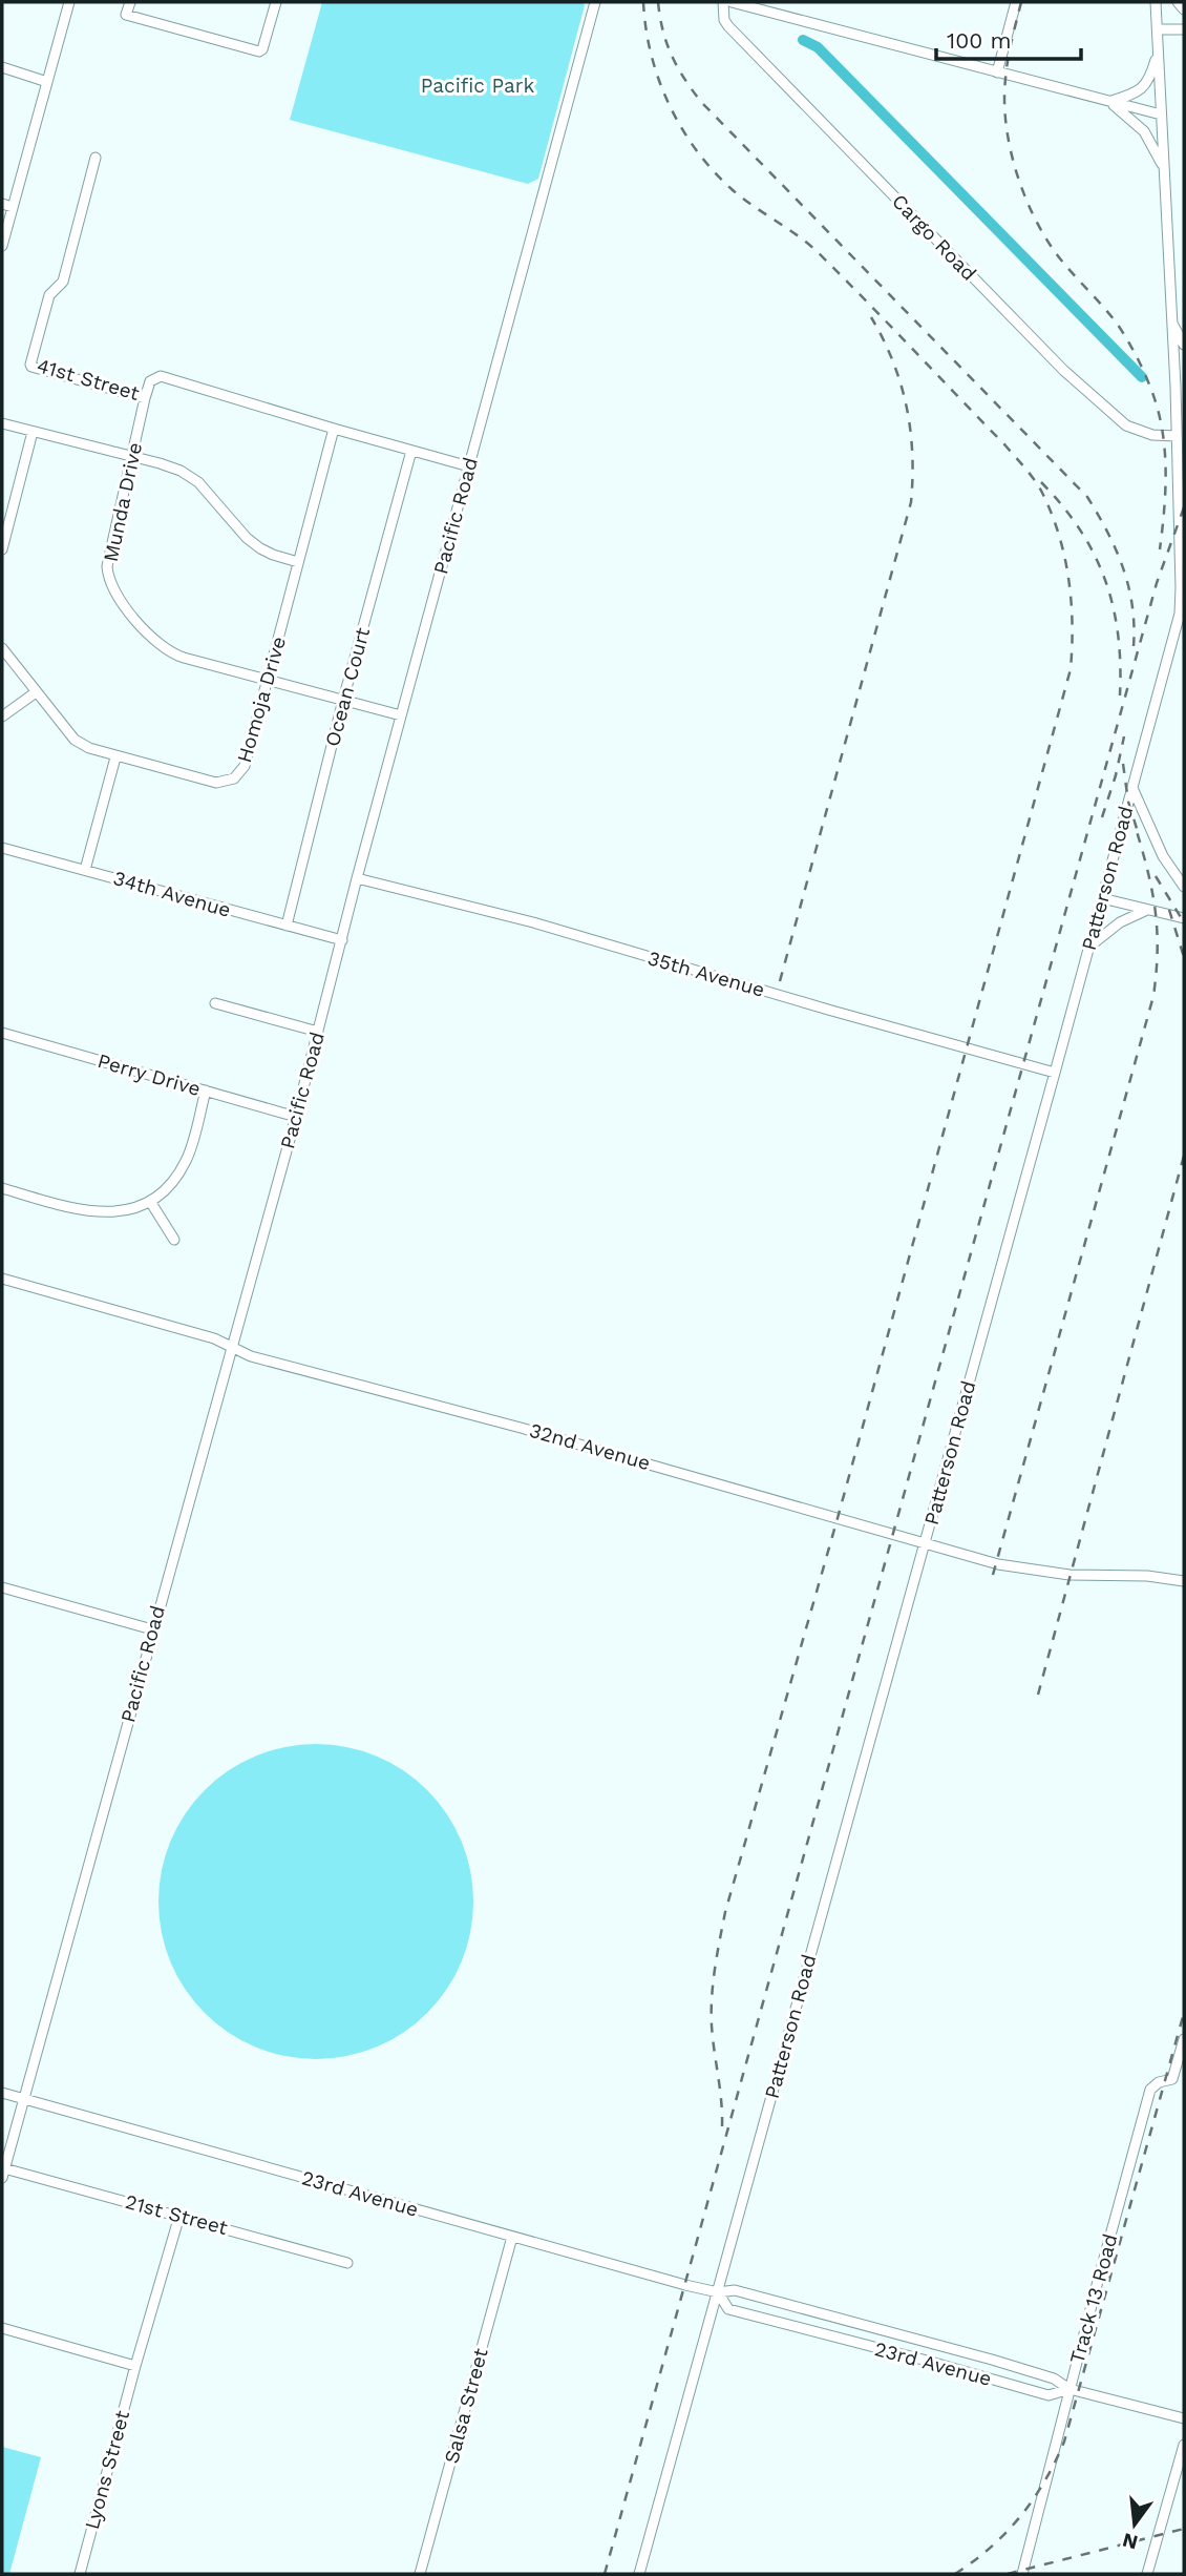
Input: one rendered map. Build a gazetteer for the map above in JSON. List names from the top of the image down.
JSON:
{
  "streets": {
    "street": [
      "Cargo Road",
      "41st Street",
      "Munda Drive",
      "Pacific Road",
      "Ocean Court",
      "Homoja Drive",
      "Patterson Road",
      "34th Avenue",
      "35th Avenue",
      "Perry Drive",
      "32nd Avenue",
      "23rd Avenue",
      "21st Street",
      "Track 13 Road",
      "Salsa Street",
      "Lyons Street"
    ]
  },
  "crossings": [
    ["Cargo Road", "Patterson Road"],
    ["41st Street", "Munda Drive"],
    ["41st Street", "Pacific Road"],
    ["41st Street", "Ocean Court"],
    ["41st Street", "Homoja Drive"],
    ["Munda Drive", "Pacific Road"],
    ["Munda Drive", "Ocean Court"],
    ["Munda Drive", "Homoja Drive"],
    ["Pacific Road", "34th Avenue"],
    ["Pacific Road", "35th Avenue"],
    ["Pacific Road", "Perry Drive"],
    ["Pacific Road", "32nd Avenue"],
    ["Pacific Road", "23rd Avenue"],
    ["Pacific Road", "21st Street"],
    ["Ocean Court", "34th Avenue"],
    ["Patterson Road", "35th Avenue"],
    ["Patterson Road", "32nd Avenue"],
    ["Patterson Road", "23rd Avenue"],
    ["23rd Avenue", "Track 13 Road"],
    ["23rd Avenue", "Salsa Street"],
    ["21st Street", "Lyons Street"]
  ],
  "parks": ["Pacific Park"],
  "scale_bar": "100 m",
  "north": "bottom"
}
